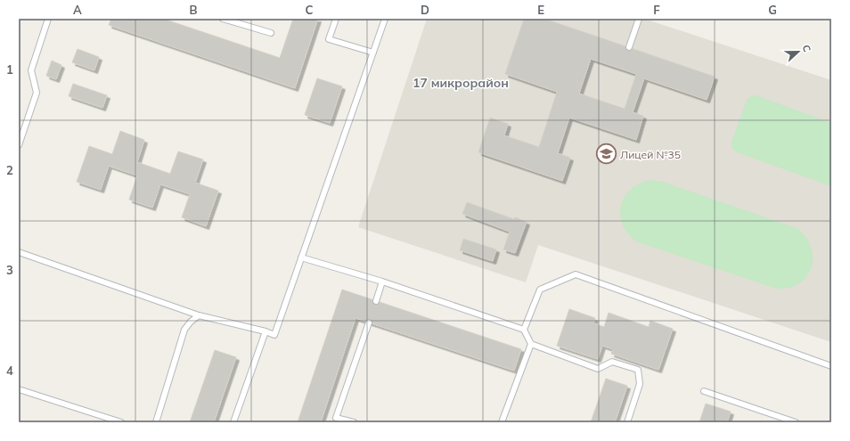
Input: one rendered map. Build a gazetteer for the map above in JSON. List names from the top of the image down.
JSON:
{
  "districts": ["17 микрорайон"],
  "places": {
    "school or university": ["Лицей №35"]
  },
  "north": "right",
  "grid": {
    "columns": [
      "A",
      "B",
      "C",
      "D",
      "E",
      "F",
      "G"
    ],
    "rows": [
      "1",
      "2",
      "3",
      "4"
    ]
  }
}
